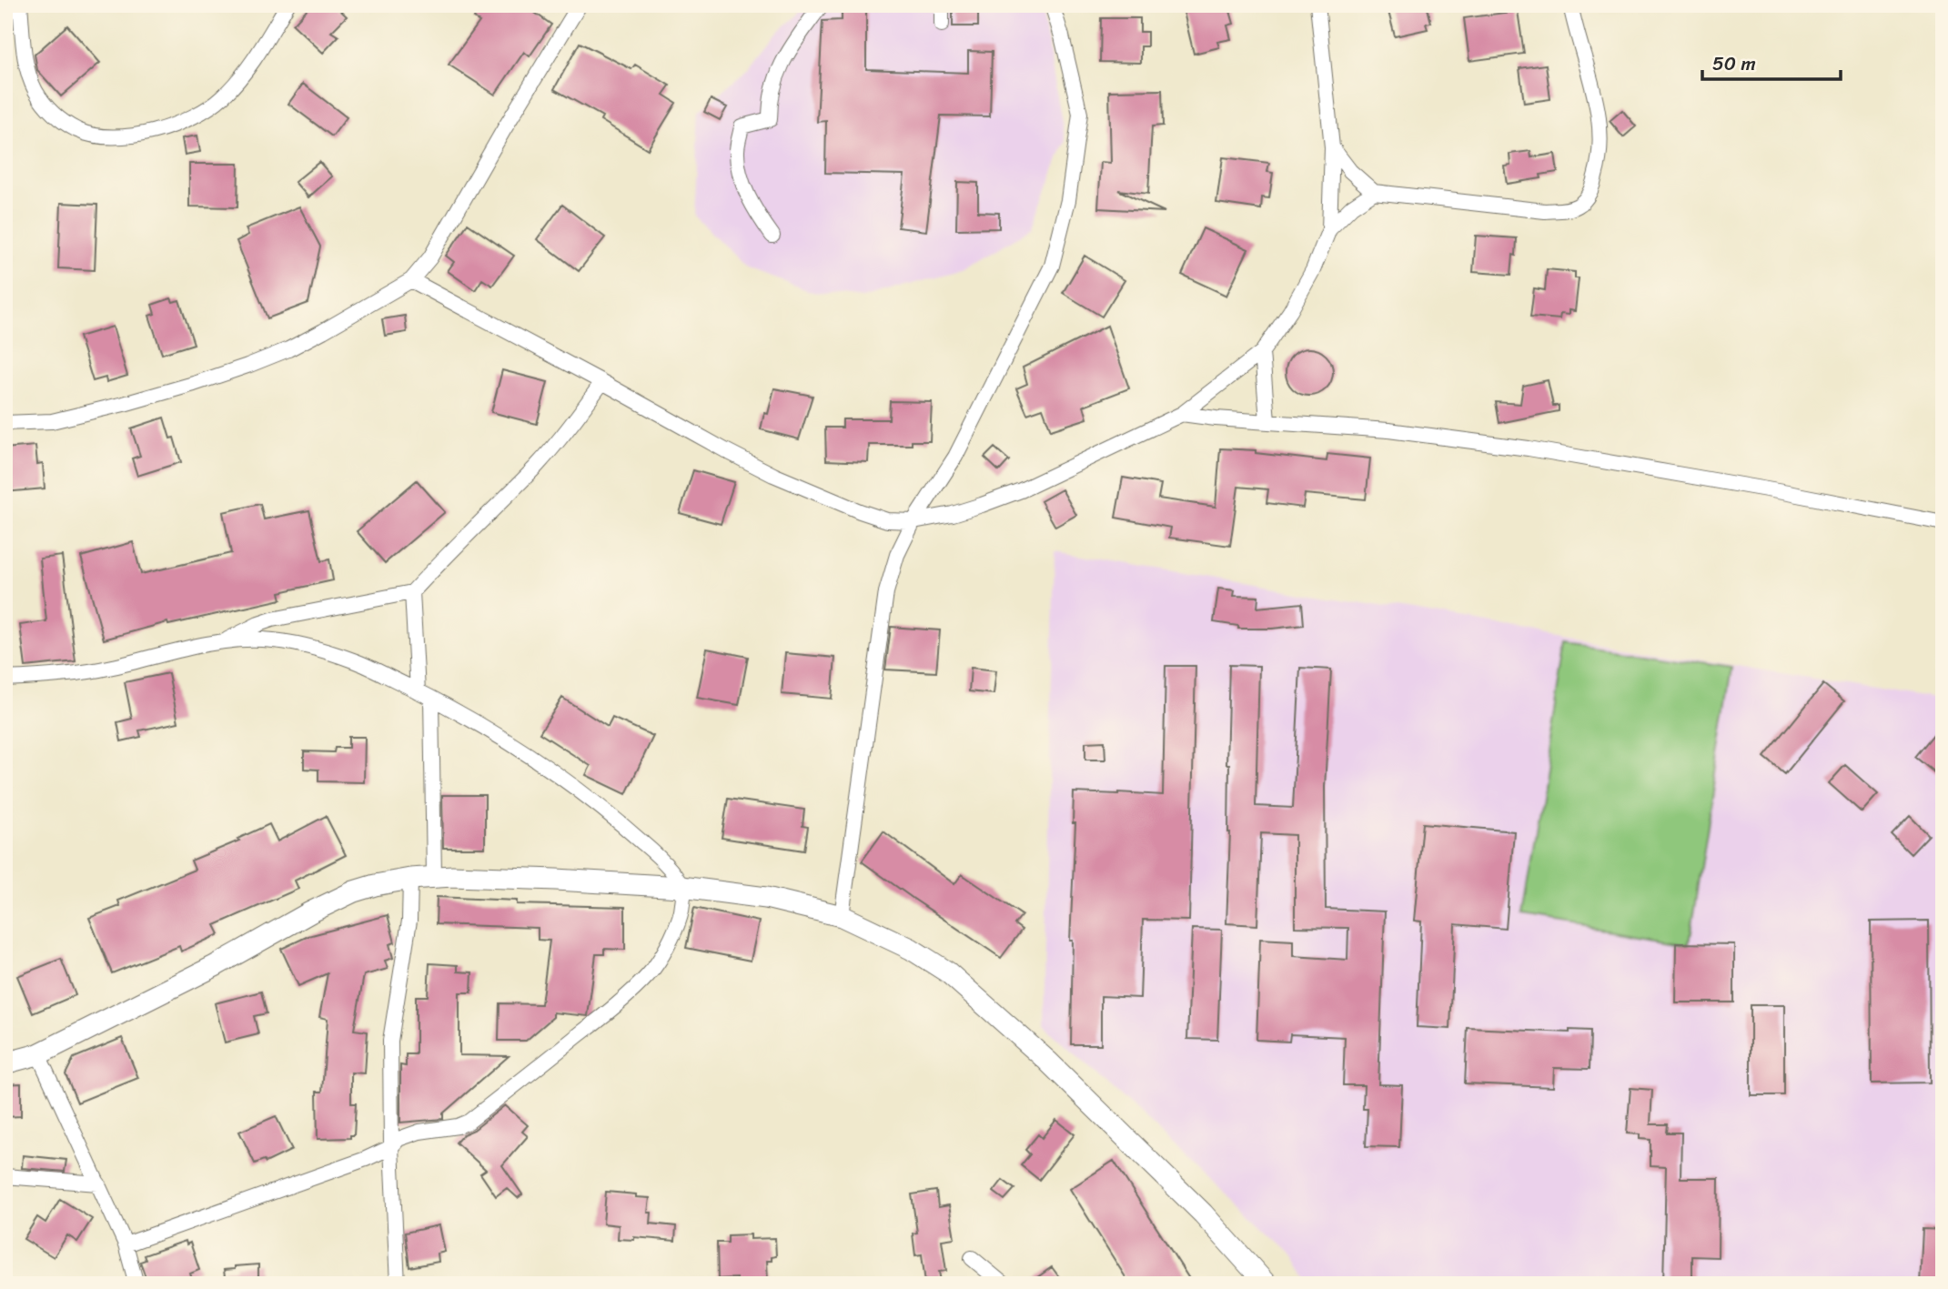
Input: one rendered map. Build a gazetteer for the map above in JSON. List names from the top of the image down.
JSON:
{
  "scale_bar": "50 m"
}
